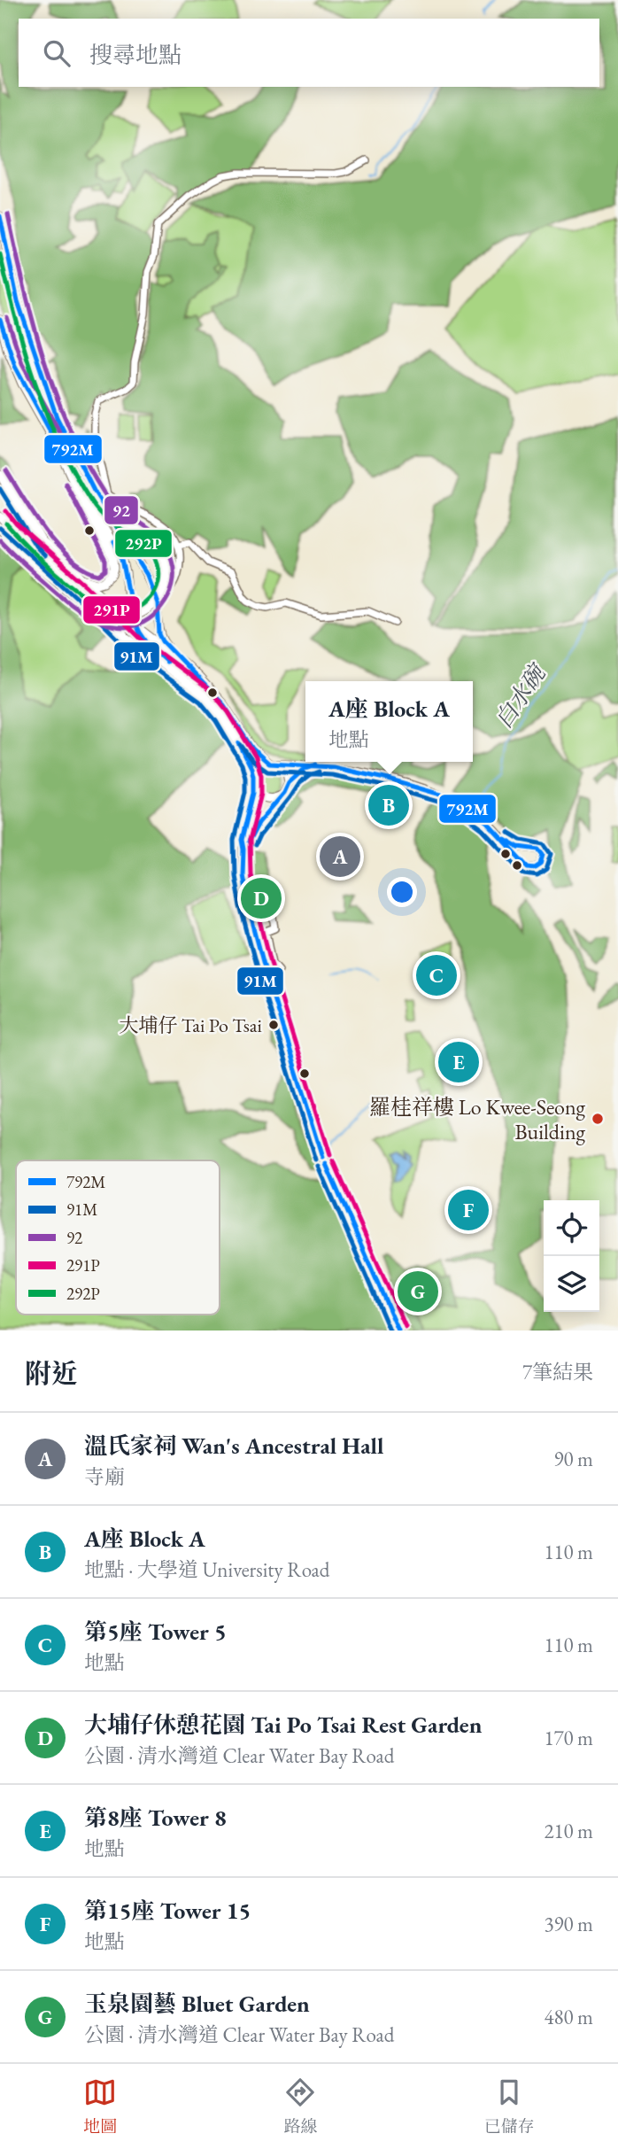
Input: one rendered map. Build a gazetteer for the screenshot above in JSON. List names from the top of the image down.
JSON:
{
  "water": ["白水碗"],
  "places": ["大埔仔 Tai Po Tsai", "羅桂祥樓 Lo Kwee-Seong Building"],
  "lines": [
    "transit line 92",
    "transit line 792M",
    "transit line 292P",
    "transit line 91M",
    "transit line 291P"
  ],
  "legend": [
    "792M",
    "91M",
    "92",
    "291P",
    "292P"
  ],
  "page": {
    "search": "搜尋地點",
    "popup": ["A座 Block A", "地點"],
    "pins": [
      "B",
      "A",
      "D",
      "C",
      "E",
      "F",
      "G"
    ],
    "heading": ["附近", "7筆結果"],
    "list": [
      {
        "mark": "A",
        "name": "溫氏家祠 Wan's Ancestral Hall",
        "note": "寺廟",
        "value": "90 m"
      },
      {
        "mark": "B",
        "name": "A座 Block A",
        "note": "地點 · 大學道 University Road",
        "value": "110 m"
      },
      {
        "mark": "C",
        "name": "第5座 Tower 5",
        "note": "地點",
        "value": "110 m"
      },
      {
        "mark": "D",
        "name": "大埔仔休憩花園 Tai Po Tsai Rest Garden",
        "note": "公園 · 清水灣道 Clear Water Bay Road",
        "value": "170 m"
      },
      {
        "mark": "E",
        "name": "第8座 Tower 8",
        "note": "地點",
        "value": "210 m"
      },
      {
        "mark": "F",
        "name": "第15座 Tower 15",
        "note": "地點",
        "value": "390 m"
      },
      {
        "mark": "G",
        "name": "玉泉園藝 Bluet Garden",
        "note": "公園 · 清水灣道 Clear Water Bay Road",
        "value": "480 m"
      }
    ],
    "nav": ["地圖", "路線", "已儲存"]
  }
}
